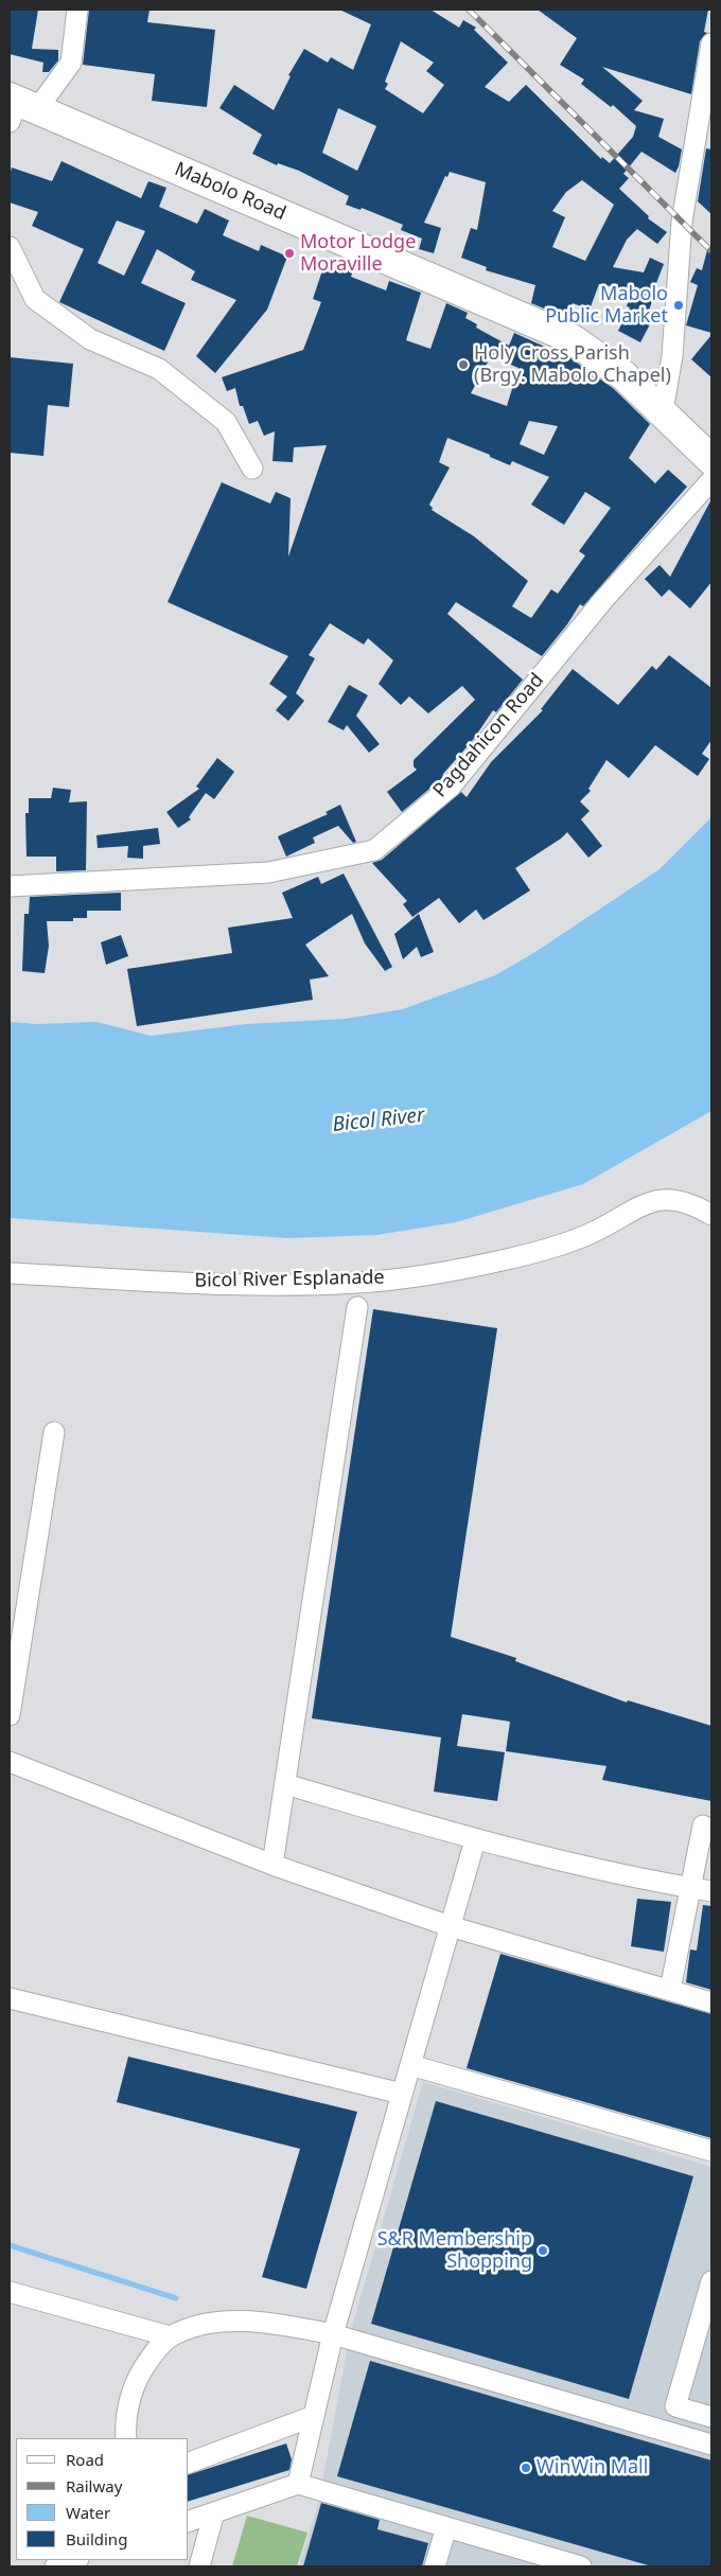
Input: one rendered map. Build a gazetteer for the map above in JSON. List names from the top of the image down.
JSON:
{
  "streets": {
    "highway": ["Mabolo Road"],
    "street": ["Pagdahicon Road", "Bicol River Esplanade"]
  },
  "water": ["Bicol River"],
  "places": [
    "Motor Lodge Moraville",
    "Mabolo Public Market",
    "Holy Cross Parish (Brgy. Mabolo Chapel)",
    "S&R Membership Shopping",
    "WinWin Mall"
  ],
  "legend": [
    "Road",
    "Railway",
    "Water",
    "Building"
  ]
}
